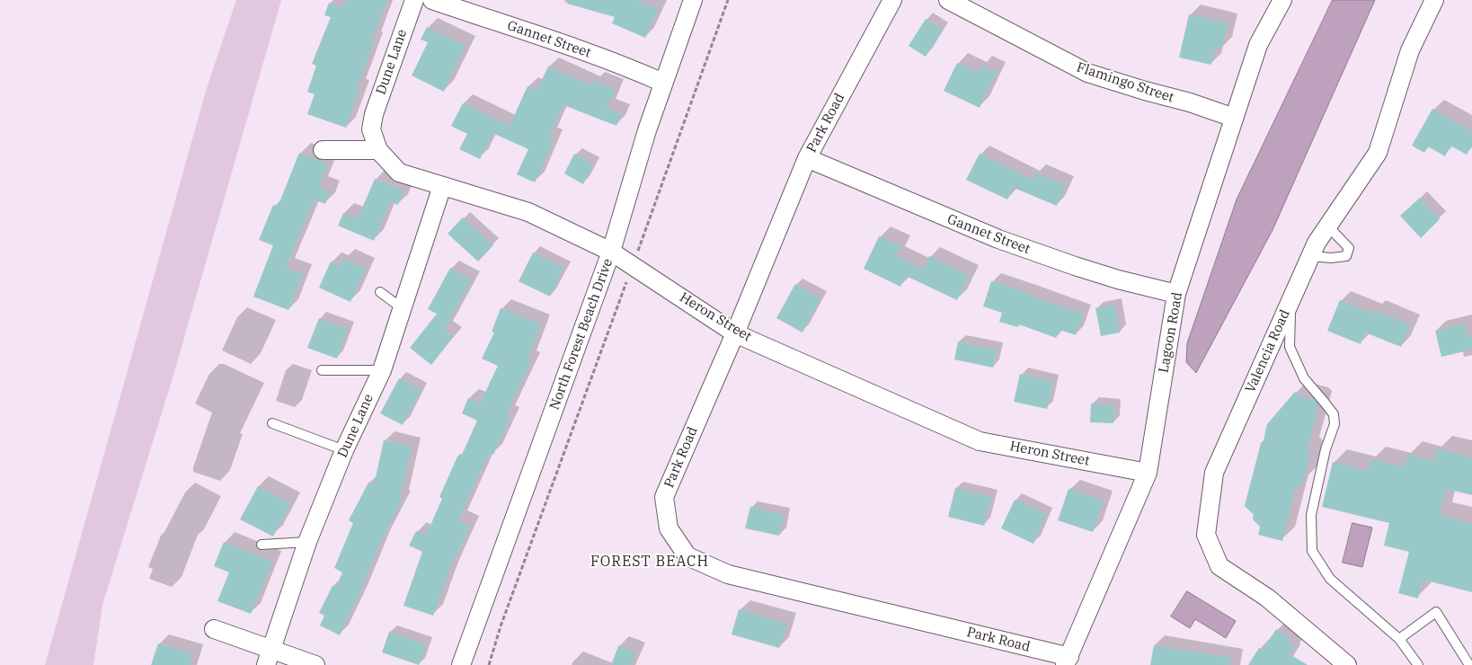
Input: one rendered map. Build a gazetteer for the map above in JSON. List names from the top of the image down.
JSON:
{
  "streets": {
    "street": [
      "Gannet Street",
      "Dune Lane",
      "Flamingo Street",
      "Park Road",
      "Heron Street",
      "Lagoon Road",
      "North Forest Beach Drive",
      "Valencia Road"
    ]
  },
  "crossings": [
    ["Gannet Street", "Park Road"],
    ["Gannet Street", "Lagoon Road"],
    ["Gannet Street", "North Forest Beach Drive"],
    ["Dune Lane", "Heron Street"],
    ["Flamingo Street", "Lagoon Road"],
    ["Park Road", "Heron Street"],
    ["Park Road", "Lagoon Road"],
    ["Heron Street", "Lagoon Road"],
    ["Heron Street", "North Forest Beach Drive"]
  ],
  "districts": ["FOREST BEACH"]
}
